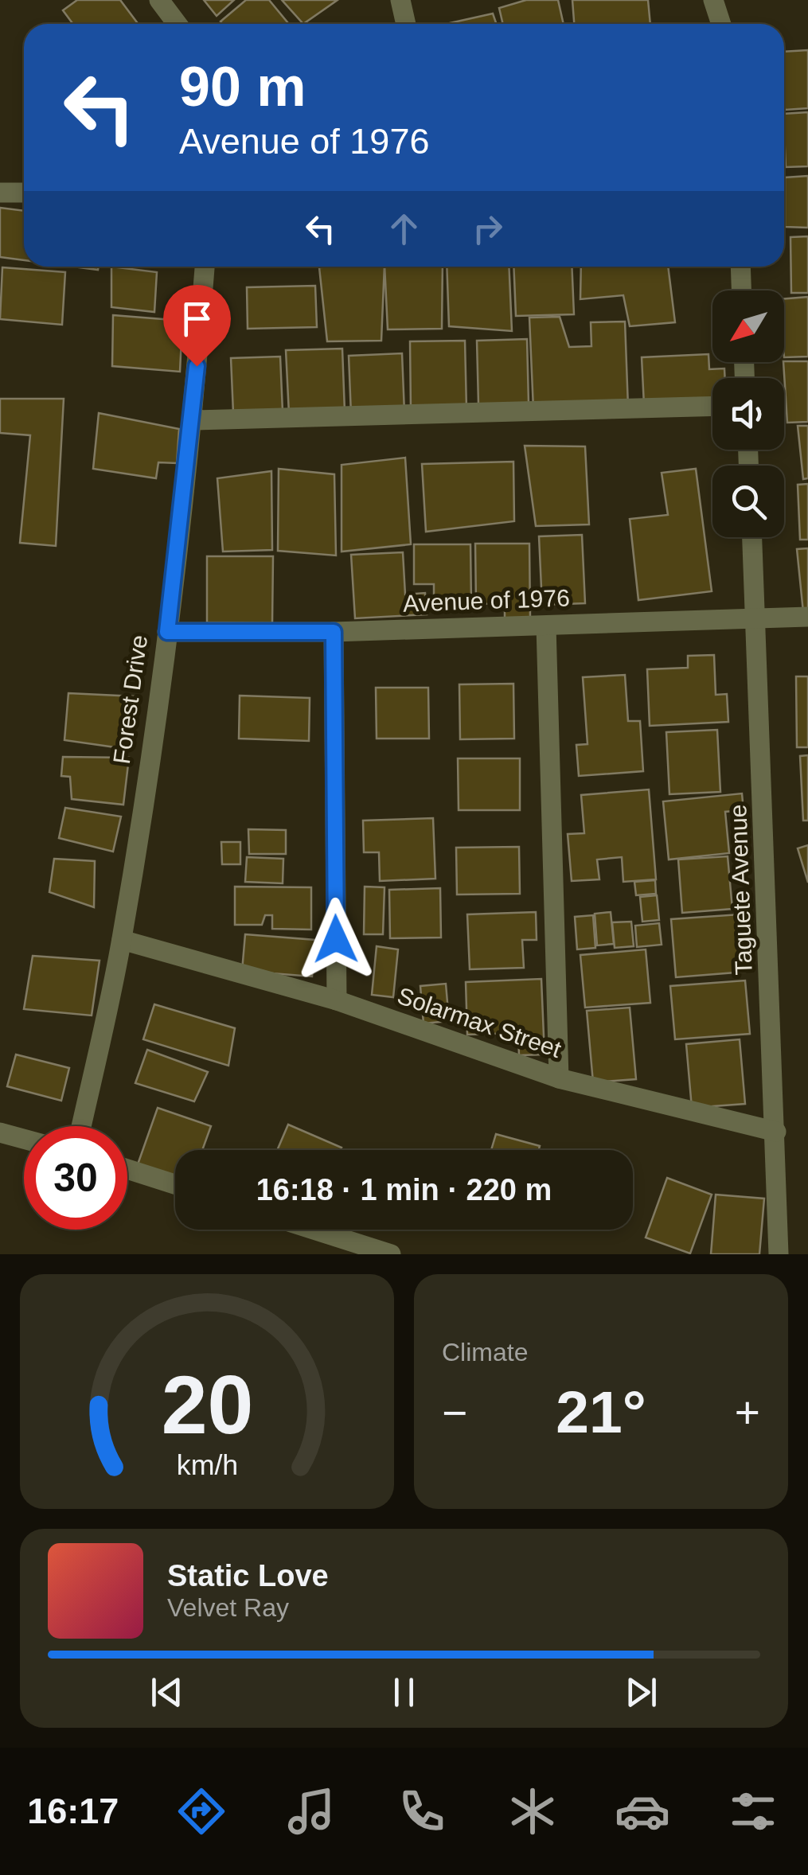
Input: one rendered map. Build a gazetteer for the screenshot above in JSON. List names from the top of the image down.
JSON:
{
  "streets": {
    "street": [
      "Avenue of 1976",
      "Forest Drive",
      "Taguete Avenue",
      "Solarmax Street"
    ]
  },
  "crossings": [
    ["Avenue of 1976", "Forest Drive"],
    ["Avenue of 1976", "Taguete Avenue"],
    ["Forest Drive", "Solarmax Street"],
    ["Taguete Avenue", "Solarmax Street"]
  ],
  "north": "bottom left",
  "page": {
    "turn": ["90 m", "Avenue of 1976"],
    "limit": "30",
    "trip": "16:18 · 1 min · 220 m",
    "tile": "Climate",
    "heat": ["−", "21°", "+"],
    "song": ["Static Love", "Velvet Ray"],
    "tabs": "16:17",
    "gauge": ["20", "km/h"]
  }
}
